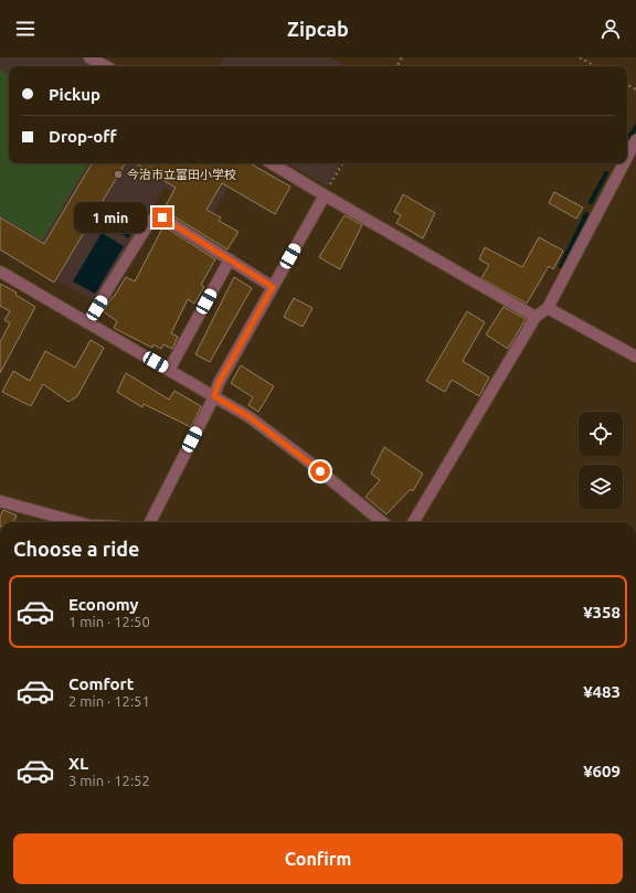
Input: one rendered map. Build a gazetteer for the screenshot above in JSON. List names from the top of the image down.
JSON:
{
  "places": ["今治市立富田小学校"],
  "page": {
    "header": "Zipcab",
    "banner": ["Pickup", "Drop-off"],
    "bubble": "1 min",
    "heading": "Choose a ride",
    "list": [
      {
        "name": "Economy",
        "note": "1 min · 12:50",
        "value": "¥358"
      },
      {
        "name": "Comfort",
        "note": "2 min · 12:51",
        "value": "¥483"
      },
      {
        "name": "XL",
        "note": "3 min · 12:52",
        "value": "¥609"
      }
    ],
    "buttons": "Confirm"
  }
}
